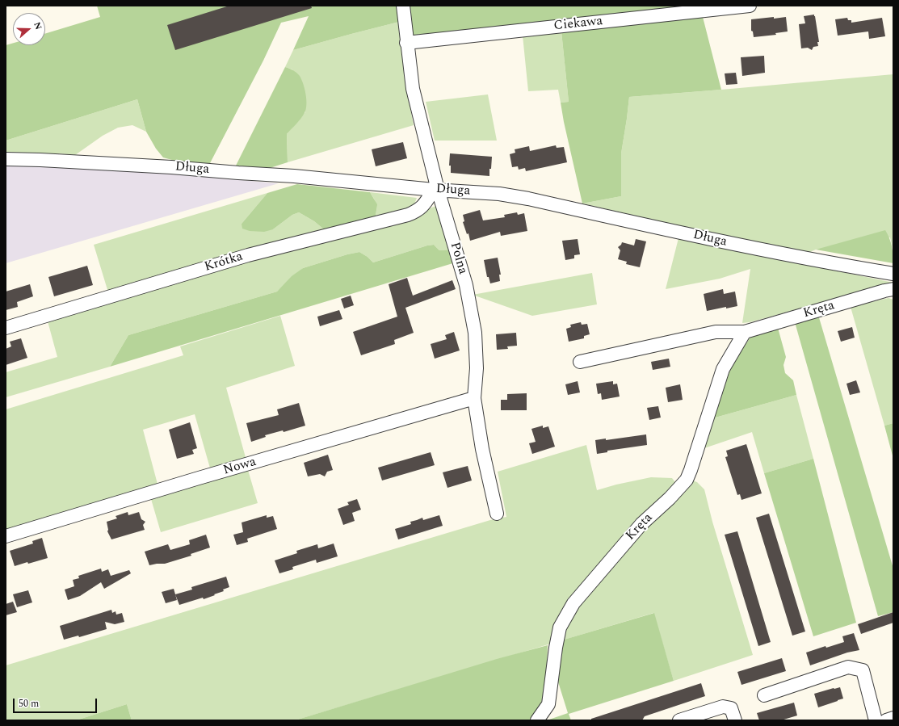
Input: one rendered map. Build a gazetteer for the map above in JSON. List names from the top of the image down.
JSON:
{
  "streets": {
    "street": [
      "Ciekawa",
      "Długa",
      "Polna",
      "Krótka",
      "Kręta",
      "Nowa"
    ]
  },
  "crossings": [
    ["Ciekawa", "Polna"],
    ["Długa", "Polna"],
    ["Długa", "Krótka"],
    ["Polna", "Krótka"],
    ["Polna", "Nowa"]
  ],
  "scale_bar": "50 m",
  "north": "right"
}
